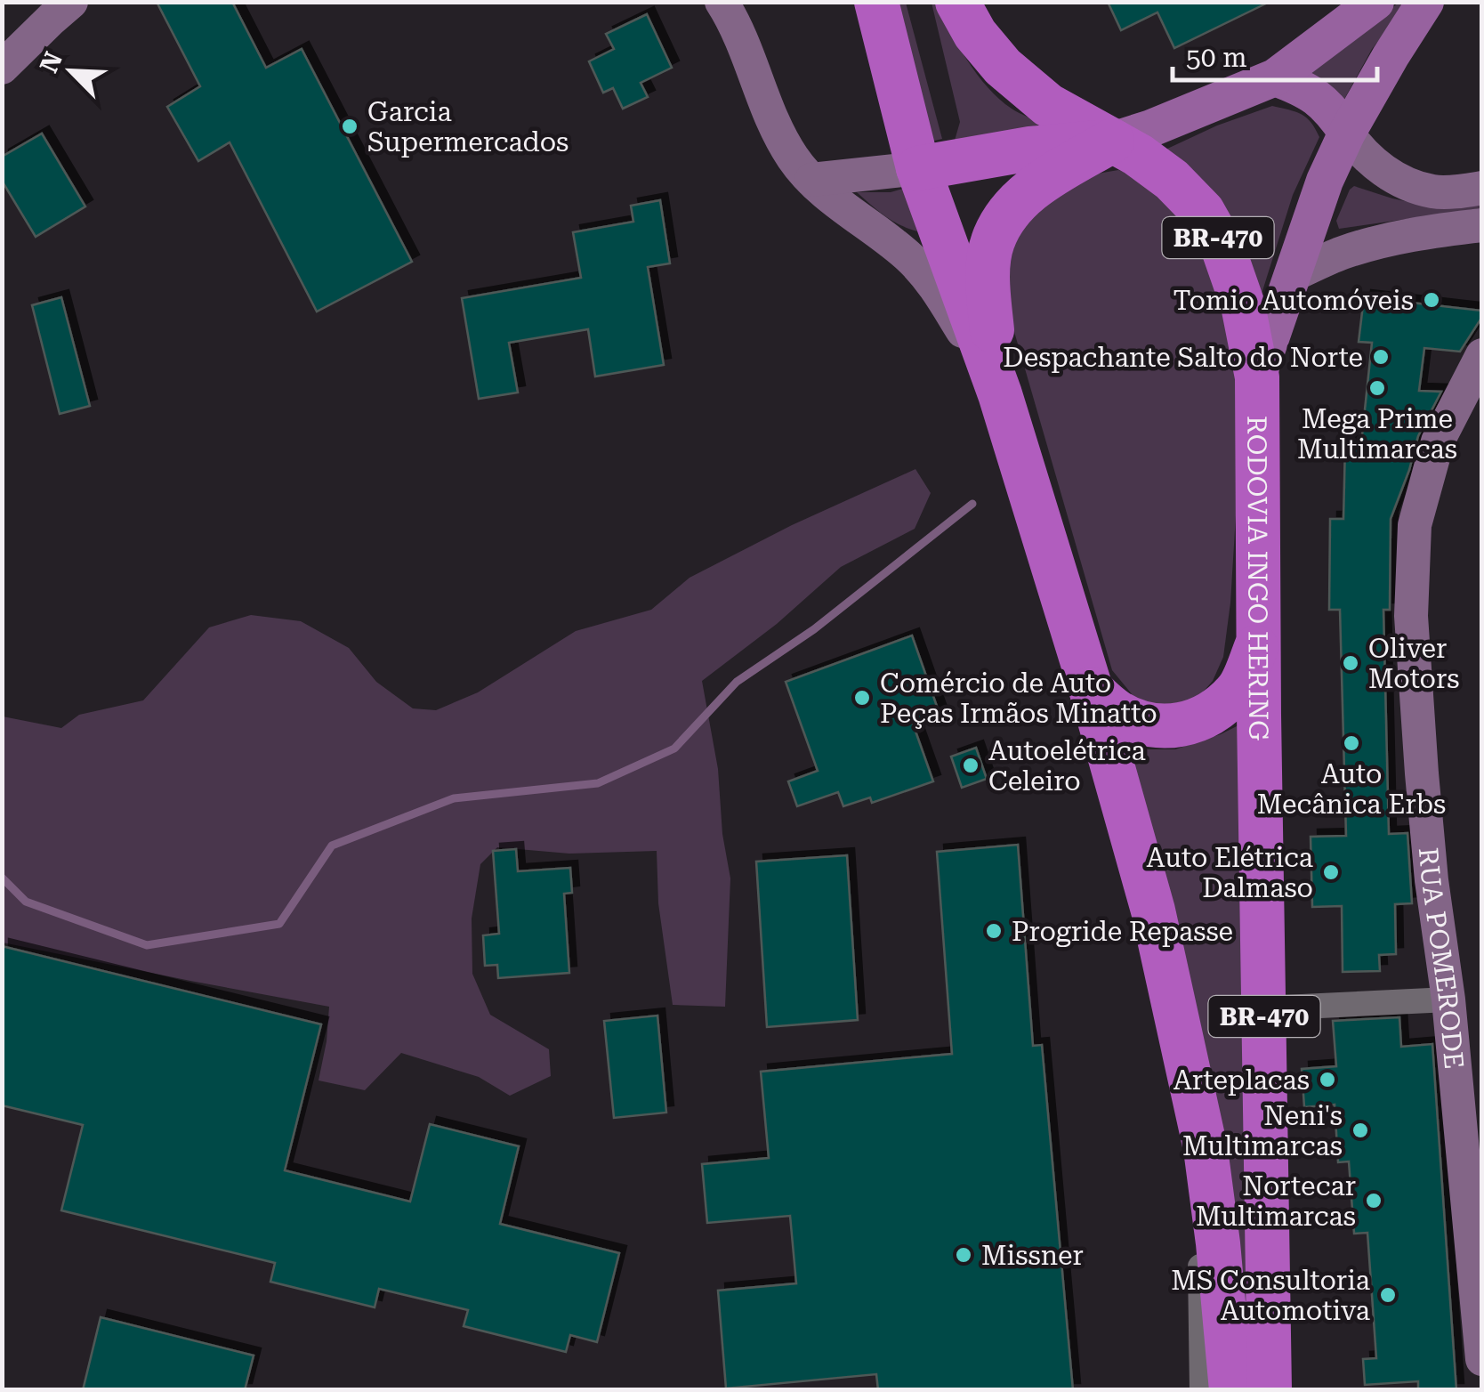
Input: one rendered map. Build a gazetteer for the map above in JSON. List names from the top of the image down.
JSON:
{
  "streets": {
    "highway": ["BR-470", "RODOVIA INGO HERING"],
    "street": ["RUA POMERODE"]
  },
  "places": [
    "Garcia Supermercados",
    "Tomio Automóveis",
    "Despachante Salto do Norte",
    "Mega Prime Multimarcas",
    "Oliver Motors",
    "Comércio de Auto Peças Irmãos Minatto",
    "Auto Mecânica Erbs",
    "Autoelétrica Celeiro",
    "Auto Elétrica Dalmaso",
    "Progride Repasse",
    "Arteplacas",
    "Neni's Multimarcas",
    "Nortecar Multimarcas",
    "Missner",
    "MS Consultoria Automotiva"
  ],
  "scale_bar": "50 m",
  "north": "top left"
}
